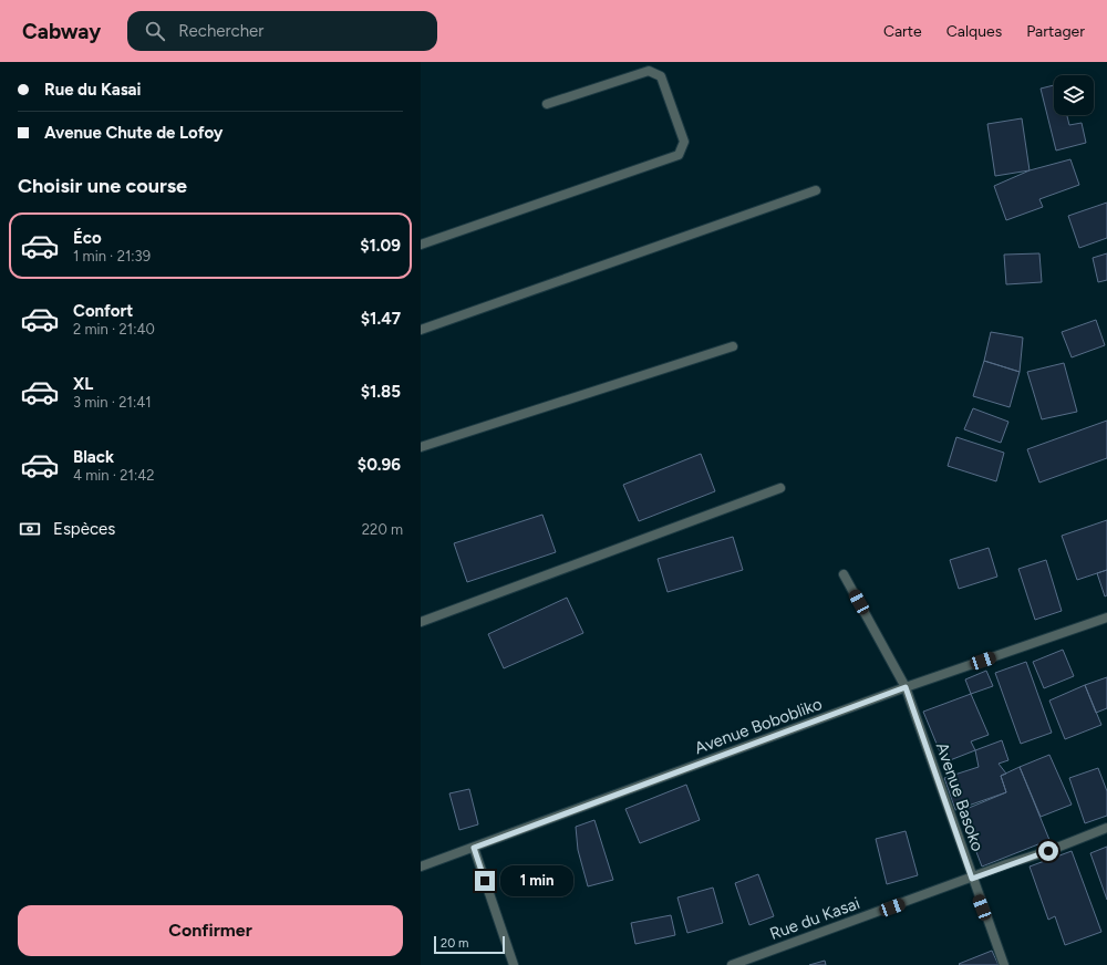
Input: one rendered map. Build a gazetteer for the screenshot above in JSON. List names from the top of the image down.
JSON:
{
  "streets": {
    "street": ["Avenue Bobobliko", "Avenue Basoko", "Rue du Kasai"]
  },
  "crossings": [
    ["Avenue Bobobliko", "Avenue Basoko"],
    ["Avenue Basoko", "Rue du Kasai"]
  ],
  "scale_bar": "20 m",
  "page": {
    "header": "Cabway",
    "search": "Rechercher",
    "nav": ["Carte", "Calques", "Partager"],
    "banner": ["Rue du Kasai", "Avenue Chute de Lofoy"],
    "heading": "Choisir une course",
    "list": [
      {
        "name": "Éco",
        "note": "1 min · 21:39",
        "value": "$1.09"
      },
      {
        "name": "Confort",
        "note": "2 min · 21:40",
        "value": "$1.47"
      },
      {
        "name": "XL",
        "note": "3 min · 21:41",
        "value": "$1.85"
      },
      {
        "name": "Black",
        "note": "4 min · 21:42",
        "value": "$0.96"
      }
    ],
    "pay": ["Espèces", "220 m"],
    "bubble": "1 min",
    "buttons": "Confirmer",
    "scale": "20 m"
  }
}
